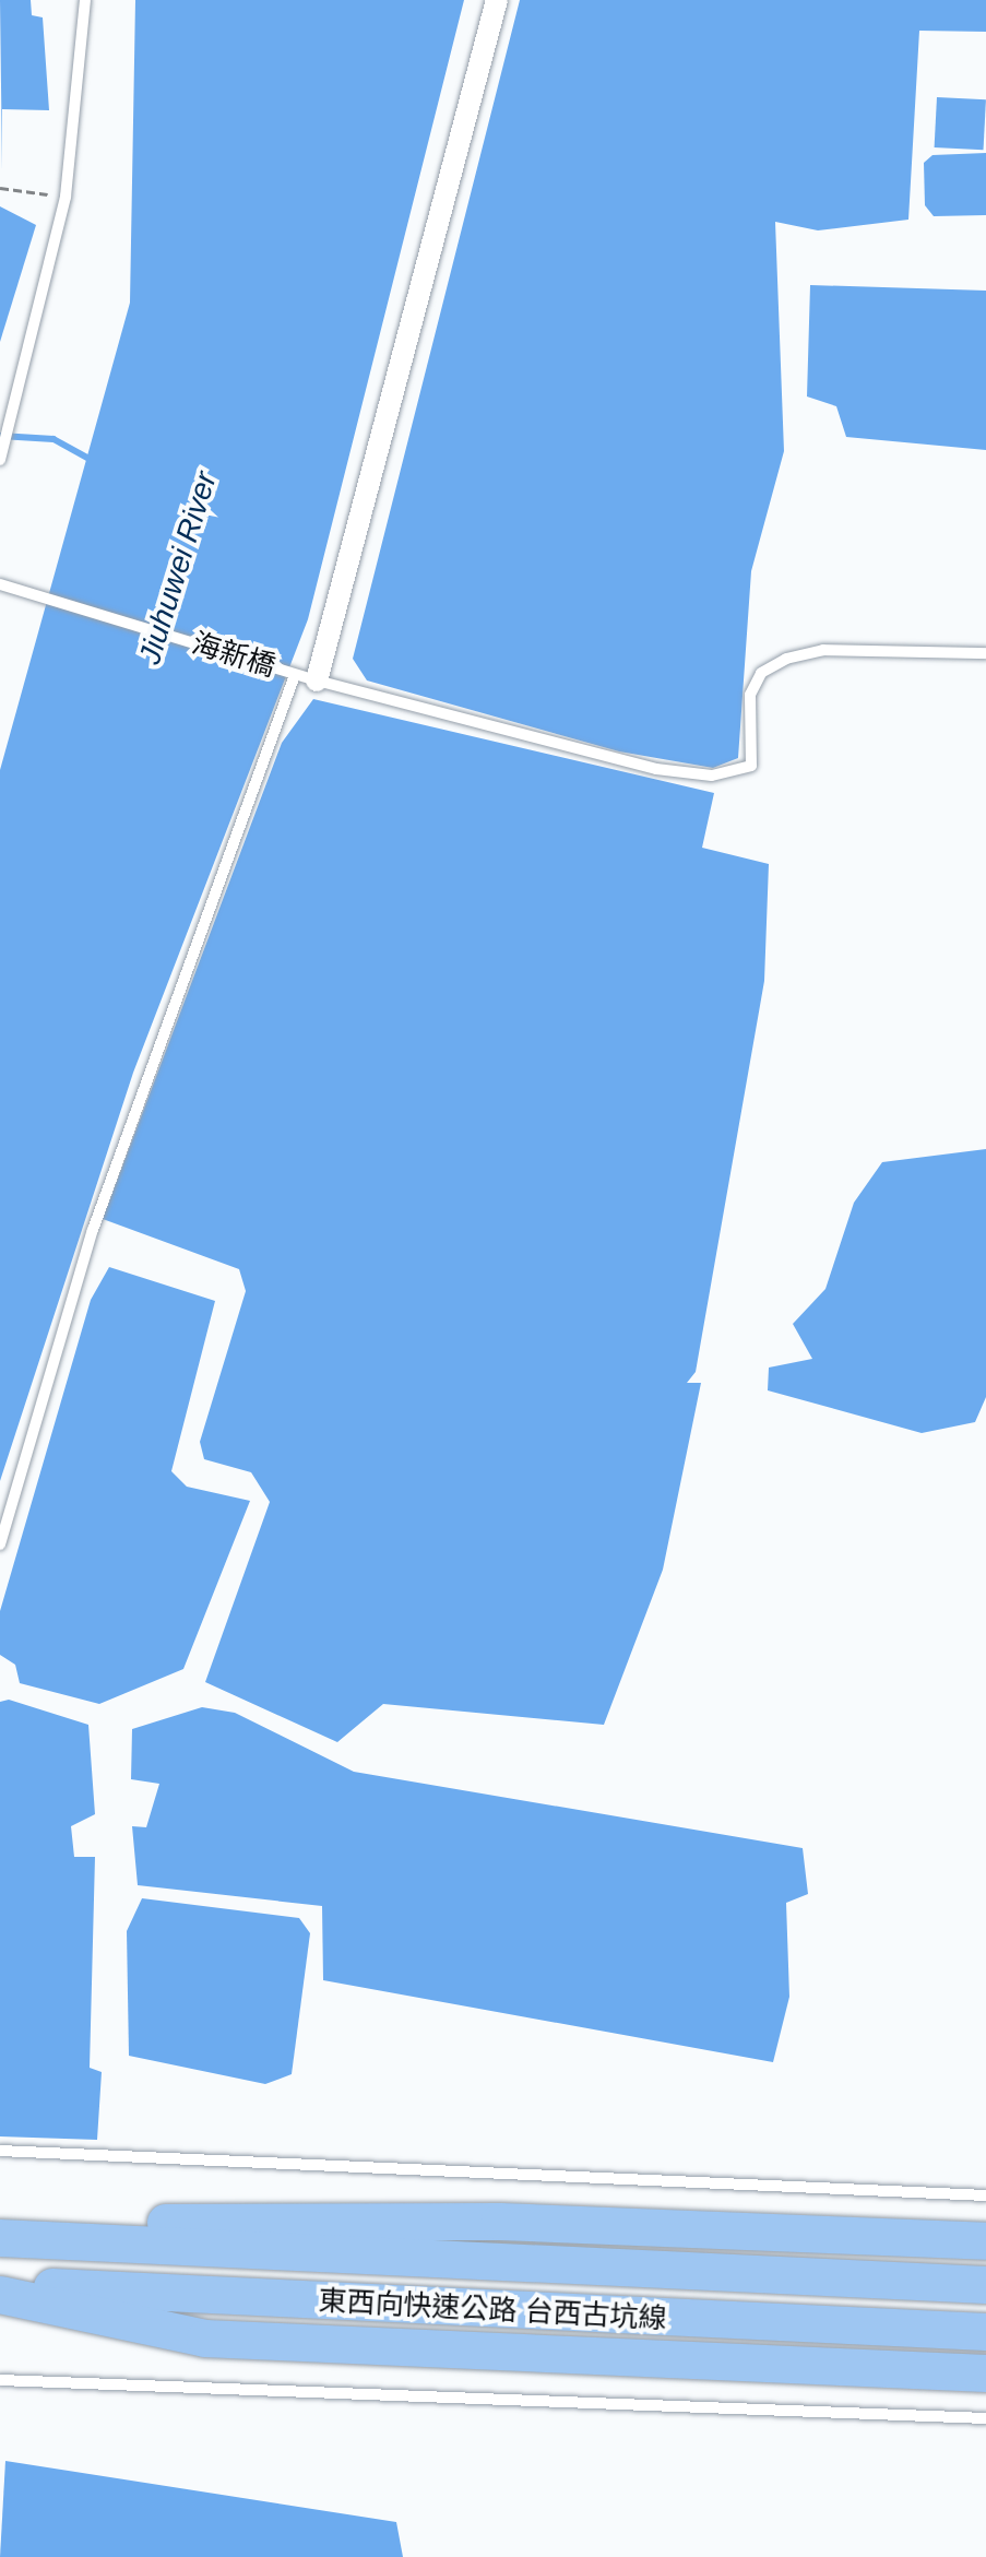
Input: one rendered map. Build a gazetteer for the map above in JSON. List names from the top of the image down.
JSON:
{
  "streets": {
    "highway": ["東西向快速公路 台西古坑線"],
    "lane": ["海新橋"]
  },
  "water": ["Jiuhuwei River"]
}
